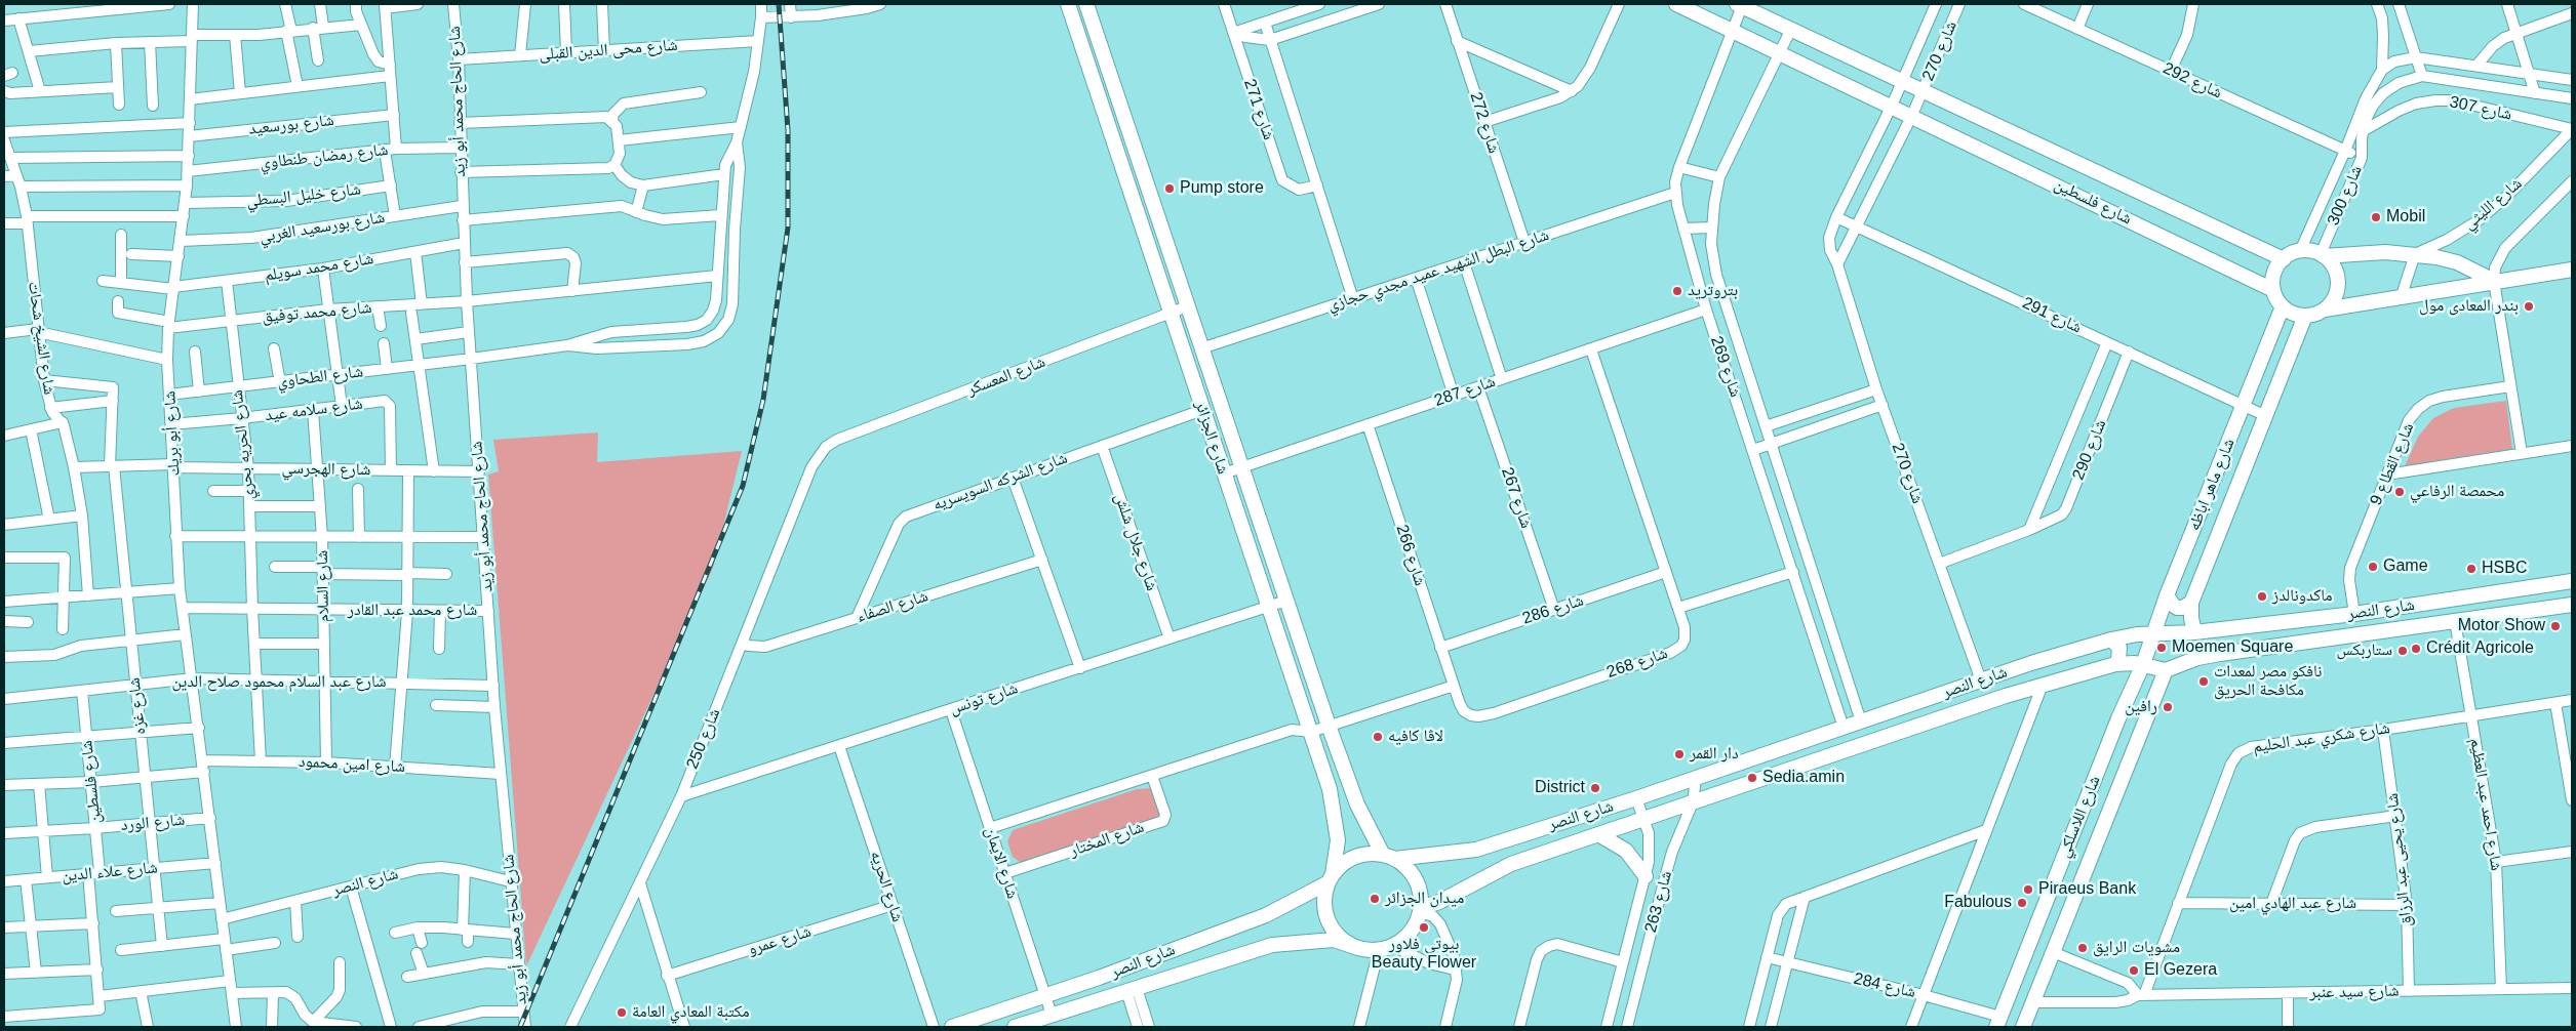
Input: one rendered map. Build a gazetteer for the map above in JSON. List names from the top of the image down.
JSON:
{
  "streets": {
    "street": [
      "شارع محى الدين القبلى",
      "شارع 270",
      "شارع 292",
      "شارع الحاج محمد أبو زيد",
      "شارع 307",
      "شارع 271",
      "شارع 272",
      "شارع بورسعيد",
      "شارع رمضان طنطاوي",
      "شارع خليل البسطي",
      "شارع 300",
      "شارع فلسطين",
      "شارع الليثي",
      "شارع بورسعيد الغربي",
      "شارع محمد سويلم",
      "شارع البطل الشهيد عميد مجدي حجازي",
      "شارع محمد توفيق",
      "شارع 291",
      "شارع الشيخ شحات",
      "شارع 269",
      "شارع المعسكر",
      "شارع الطحاوي",
      "شارع 287",
      "شارع سلامه عيد",
      "شارع أبو بريك",
      "شارع الجزائر",
      "شارع الحريه بحري",
      "شارع 290",
      "شارع القطاع 9",
      "شارع الهجرسي",
      "شارع الشركه السويسريه",
      "شارع ماهر اباظه",
      "شارع 267",
      "شارع جلال شلش",
      "شارع 266",
      "شارع السلام",
      "شارع الصفاء",
      "شارع 286",
      "شارع النصر",
      "شارع محمد عبد القادر",
      "شارع 268",
      "شارع عبد السلام محمود صلاح الدين",
      "شارع تونس",
      "شارع غزه",
      "شارع شكري عبد الحليم",
      "شارع 250",
      "شارع امين محمود",
      "شارع احمد عبد العظيم",
      "شارع اللاسلكي",
      "شارع الورد",
      "شارع المختار",
      "شارع يحيى عبد الرزاق",
      "شارع الايمان",
      "شارع علاء الدين",
      "شارع الحريه",
      "شارع 263",
      "شارع عبد الهادي امين",
      "شارع عمرو",
      "شارع 284",
      "شارع سيد عنبر"
    ]
  },
  "crossings": [
    ["شارع محى الدين القبلى", "شارع الحاج محمد أبو زيد"],
    ["شارع 270", "شارع فلسطين"],
    ["شارع 270", "شارع 291"],
    ["شارع 270", "شارع 290"],
    ["شارع 270", "شارع النصر"],
    ["شارع 292", "شارع 300"],
    ["شارع الحاج محمد أبو زيد", "شارع رمضان طنطاوي"],
    ["شارع الحاج محمد أبو زيد", "شارع بورسعيد الغربي"],
    ["شارع الحاج محمد أبو زيد", "شارع محمد سويلم"],
    ["شارع الحاج محمد أبو زيد", "شارع محمد توفيق"],
    ["شارع الحاج محمد أبو زيد", "شارع الطحاوي"],
    ["شارع الحاج محمد أبو زيد", "شارع الهجرسي"],
    ["شارع الحاج محمد أبو زيد", "شارع النصر"],
    ["شارع الحاج محمد أبو زيد", "شارع محمد عبد القادر"],
    ["شارع الحاج محمد أبو زيد", "شارع عبد السلام محمود صلاح الدين"],
    ["شارع الحاج محمد أبو زيد", "شارع امين محمود"],
    ["شارع 307", "شارع 300"],
    ["شارع 307", "شارع الليثي"],
    ["شارع 271", "شارع البطل الشهيد عميد مجدي حجازي"],
    ["شارع 272", "شارع البطل الشهيد عميد مجدي حجازي"],
    ["شارع بورسعيد", "شارع أبو بريك"],
    ["شارع رمضان طنطاوي", "شارع أبو بريك"],
    ["شارع خليل البسطي", "شارع أبو بريك"],
    ["شارع 300", "شارع فلسطين"],
    ["شارع 300", "شارع ماهر اباظه"],
    ["شارع فلسطين", "شارع ماهر اباظه"],
    ["شارع فلسطين", "شارع عبد السلام محمود صلاح الدين"],
    ["شارع فلسطين", "شارع امين محمود"],
    ["شارع فلسطين", "شارع الورد"],
    ["شارع فلسطين", "شارع علاء الدين"],
    ["شارع بورسعيد الغربي", "شارع أبو بريك"],
    ["شارع محمد سويلم", "شارع أبو بريك"],
    ["شارع محمد سويلم", "شارع الحريه بحري"],
    ["شارع البطل الشهيد عميد مجدي حجازي", "شارع 269"],
    ["شارع البطل الشهيد عميد مجدي حجازي", "شارع الجزائر"],
    ["شارع محمد توفيق", "شارع أبو بريك"],
    ["شارع محمد توفيق", "شارع الحريه بحري"],
    ["شارع 291", "شارع 290"],
    ["شارع 291", "شارع ماهر اباظه"],
    ["شارع الشيخ شحات", "شارع الهجرسي"],
    ["شارع 269", "شارع 287"],
    ["شارع 269", "شارع النصر"],
    ["شارع المعسكر", "شارع الجزائر"],
    ["شارع المعسكر", "شارع 250"],
    ["شارع الطحاوي", "شارع أبو بريك"],
    ["شارع الطحاوي", "شارع الحريه بحري"],
    ["شارع 287", "شارع الجزائر"],
    ["شارع 287", "شارع 267"],
    ["شارع 287", "شارع 266"],
    ["شارع 287", "شارع 268"],
    ["شارع سلامه عيد", "شارع أبو بريك"],
    ["شارع سلامه عيد", "شارع الحريه بحري"],
    ["شارع سلامه عيد", "شارع الهجرسي"],
    ["شارع سلامه عيد", "شارع السلام"],
    ["شارع أبو بريك", "شارع الهجرسي"],
    ["شارع أبو بريك", "شارع النصر"],
    ["شارع أبو بريك", "شارع محمد عبد القادر"],
    ["شارع أبو بريك", "شارع عبد السلام محمود صلاح الدين"],
    ["شارع أبو بريك", "شارع امين محمود"],
    ["شارع أبو بريك", "شارع الورد"],
    ["شارع أبو بريك", "شارع علاء الدين"],
    ["شارع الجزائر", "شارع الشركه السويسريه"],
    ["شارع الجزائر", "شارع النصر"],
    ["شارع الجزائر", "شارع تونس"],
    ["شارع الحريه بحري", "شارع الهجرسي"],
    ["شارع الحريه بحري", "شارع محمد عبد القادر"],
    ["شارع الحريه بحري", "شارع عبد السلام محمود صلاح الدين"],
    ["شارع الحريه بحري", "شارع امين محمود"],
    ["شارع القطاع 9", "شارع النصر"],
    ["شارع الهجرسي", "شارع السلام"],
    ["شارع الهجرسي", "شارع غزه"],
    ["شارع الشركه السويسريه", "شارع جلال شلش"],
    ["شارع الشركه السويسريه", "شارع الصفاء"],
    ["شارع ماهر اباظه", "شارع النصر"],
    ["شارع ماهر اباظه", "شارع اللاسلكي"],
    ["شارع 267", "شارع 286"],
    ["شارع جلال شلش", "شارع تونس"],
    ["شارع 266", "شارع 286"],
    ["شارع 266", "شارع 268"],
    ["شارع السلام", "شارع محمد عبد القادر"],
    ["شارع السلام", "شارع عبد السلام محمود صلاح الدين"],
    ["شارع السلام", "شارع امين محمود"],
    ["شارع الصفاء", "شارع 250"],
    ["شارع 286", "شارع 268"],
    ["شارع النصر", "شارع احمد عبد العظيم"],
    ["شارع النصر", "شارع اللاسلكي"],
    ["شارع النصر", "شارع الايمان"],
    ["شارع النصر", "شارع 263"],
    ["شارع عبد السلام محمود صلاح الدين", "شارع غزه"],
    ["شارع تونس", "شارع 250"],
    ["شارع تونس", "شارع الايمان"],
    ["شارع تونس", "شارع الحريه"],
    ["شارع غزه", "شارع امين محمود"],
    ["شارع غزه", "شارع الورد"],
    ["شارع غزه", "شارع علاء الدين"],
    ["شارع شكري عبد الحليم", "شارع احمد عبد العظيم"],
    ["شارع شكري عبد الحليم", "شارع يحيى عبد الرزاق"],
    ["شارع شكري عبد الحليم", "شارع عبد الهادي امين"],
    ["شارع شكري عبد الحليم", "شارع سيد عنبر"],
    ["شارع احمد عبد العظيم", "شارع سيد عنبر"],
    ["شارع اللاسلكي", "شارع 284"],
    ["شارع اللاسلكي", "شارع سيد عنبر"],
    ["شارع المختار", "شارع الايمان"],
    ["شارع يحيى عبد الرزاق", "شارع عبد الهادي امين"],
    ["شارع يحيى عبد الرزاق", "شارع سيد عنبر"],
    ["شارع الحريه", "شارع عمرو"]
  ],
  "places": [
    "Pump store",
    "Mobil",
    "بتروتريد",
    "بندر المعادى مول",
    "محمصة الرفاعي",
    "Game",
    "HSBC",
    "ماكدونالدز",
    "Motor Show",
    "Moemen Square",
    "Crédit Agricole",
    "ستاربكس",
    "نافكو مصر لمعدات مكافحة الحريق",
    "رافين",
    "لاڤا كافيه",
    "دار القمر",
    "Sedia.amin",
    "District",
    "Piraeus Bank",
    "ميدان الجزائر",
    "Fabulous",
    "بيوتى فلاور Beauty Flower",
    "مشويات الرايق",
    "El Gezera",
    "مكتبة المعادي العامة"
  ]
}
